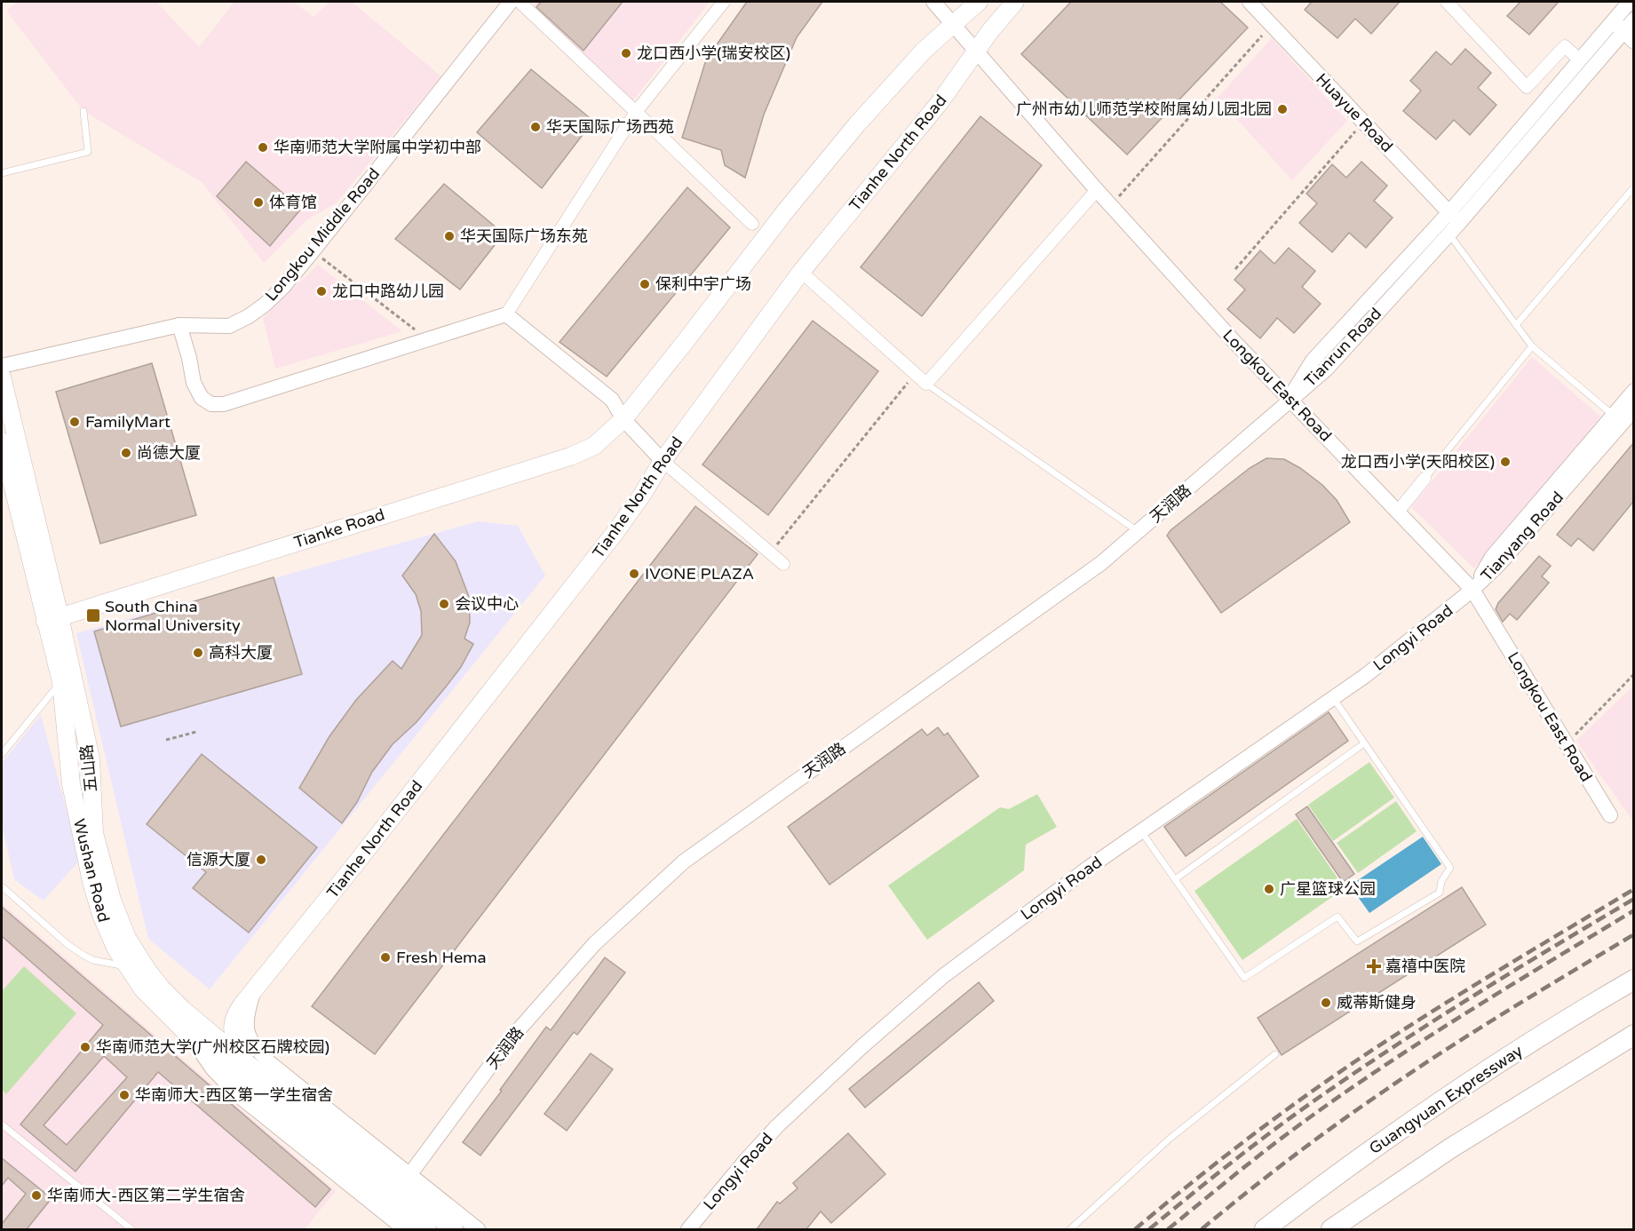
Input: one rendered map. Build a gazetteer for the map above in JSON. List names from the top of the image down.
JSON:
{
  "streets": {
    "highway": ["Guangyuan Expressway"],
    "main road": [
      "Tianhe North Road",
      "Tianke Road",
      "五山路",
      "Wushan Road"
    ],
    "street": [
      "Huayue Road",
      "Longkou Middle Road",
      "Tianrun Road",
      "Longkou East Road",
      "天润路",
      "Tianyang Road",
      "Longyi Road"
    ]
  },
  "crossings": [
    ["Huayue Road", "Tianrun Road"],
    ["Tianhe North Road", "Longkou East Road"],
    ["Tianhe North Road", "五山路"],
    ["Tianhe North Road", "Wushan Road"],
    ["Tianrun Road", "Longkou East Road"],
    ["Tianrun Road", "天润路"],
    ["Longkou East Road", "天润路"],
    ["Longkou East Road", "Tianyang Road"],
    ["Longkou East Road", "Longyi Road"],
    ["Tianke Road", "五山路"],
    ["Tianke Road", "Wushan Road"],
    ["Tianyang Road", "Longyi Road"],
    ["五山路", "Wushan Road"]
  ],
  "places": {
    "other": [
      "龙口西小学(瑞安校区)",
      "广州市幼儿师范学校附属幼儿园北园",
      "华天国际广场西苑",
      "华南师范大学附属中学初中部",
      "体育馆",
      "华天国际广场东苑",
      "保利中宇广场",
      "龙口中路幼儿园",
      "FamilyMart",
      "尚德大厦",
      "龙口西小学(天阳校区)",
      "IVONE PLAZA",
      "会议中心",
      "高科大厦",
      "信源大厦",
      "广星篮球公园",
      "Fresh Hema",
      "威蒂斯健身",
      "华南师范大学(广州校区石牌校园)",
      "华南师大-西区第一学生宿舍",
      "华南师大-西区第二学生宿舍"
    ],
    "transit": ["South China Normal University"],
    "health": ["嘉禧中医院"]
  }
}
